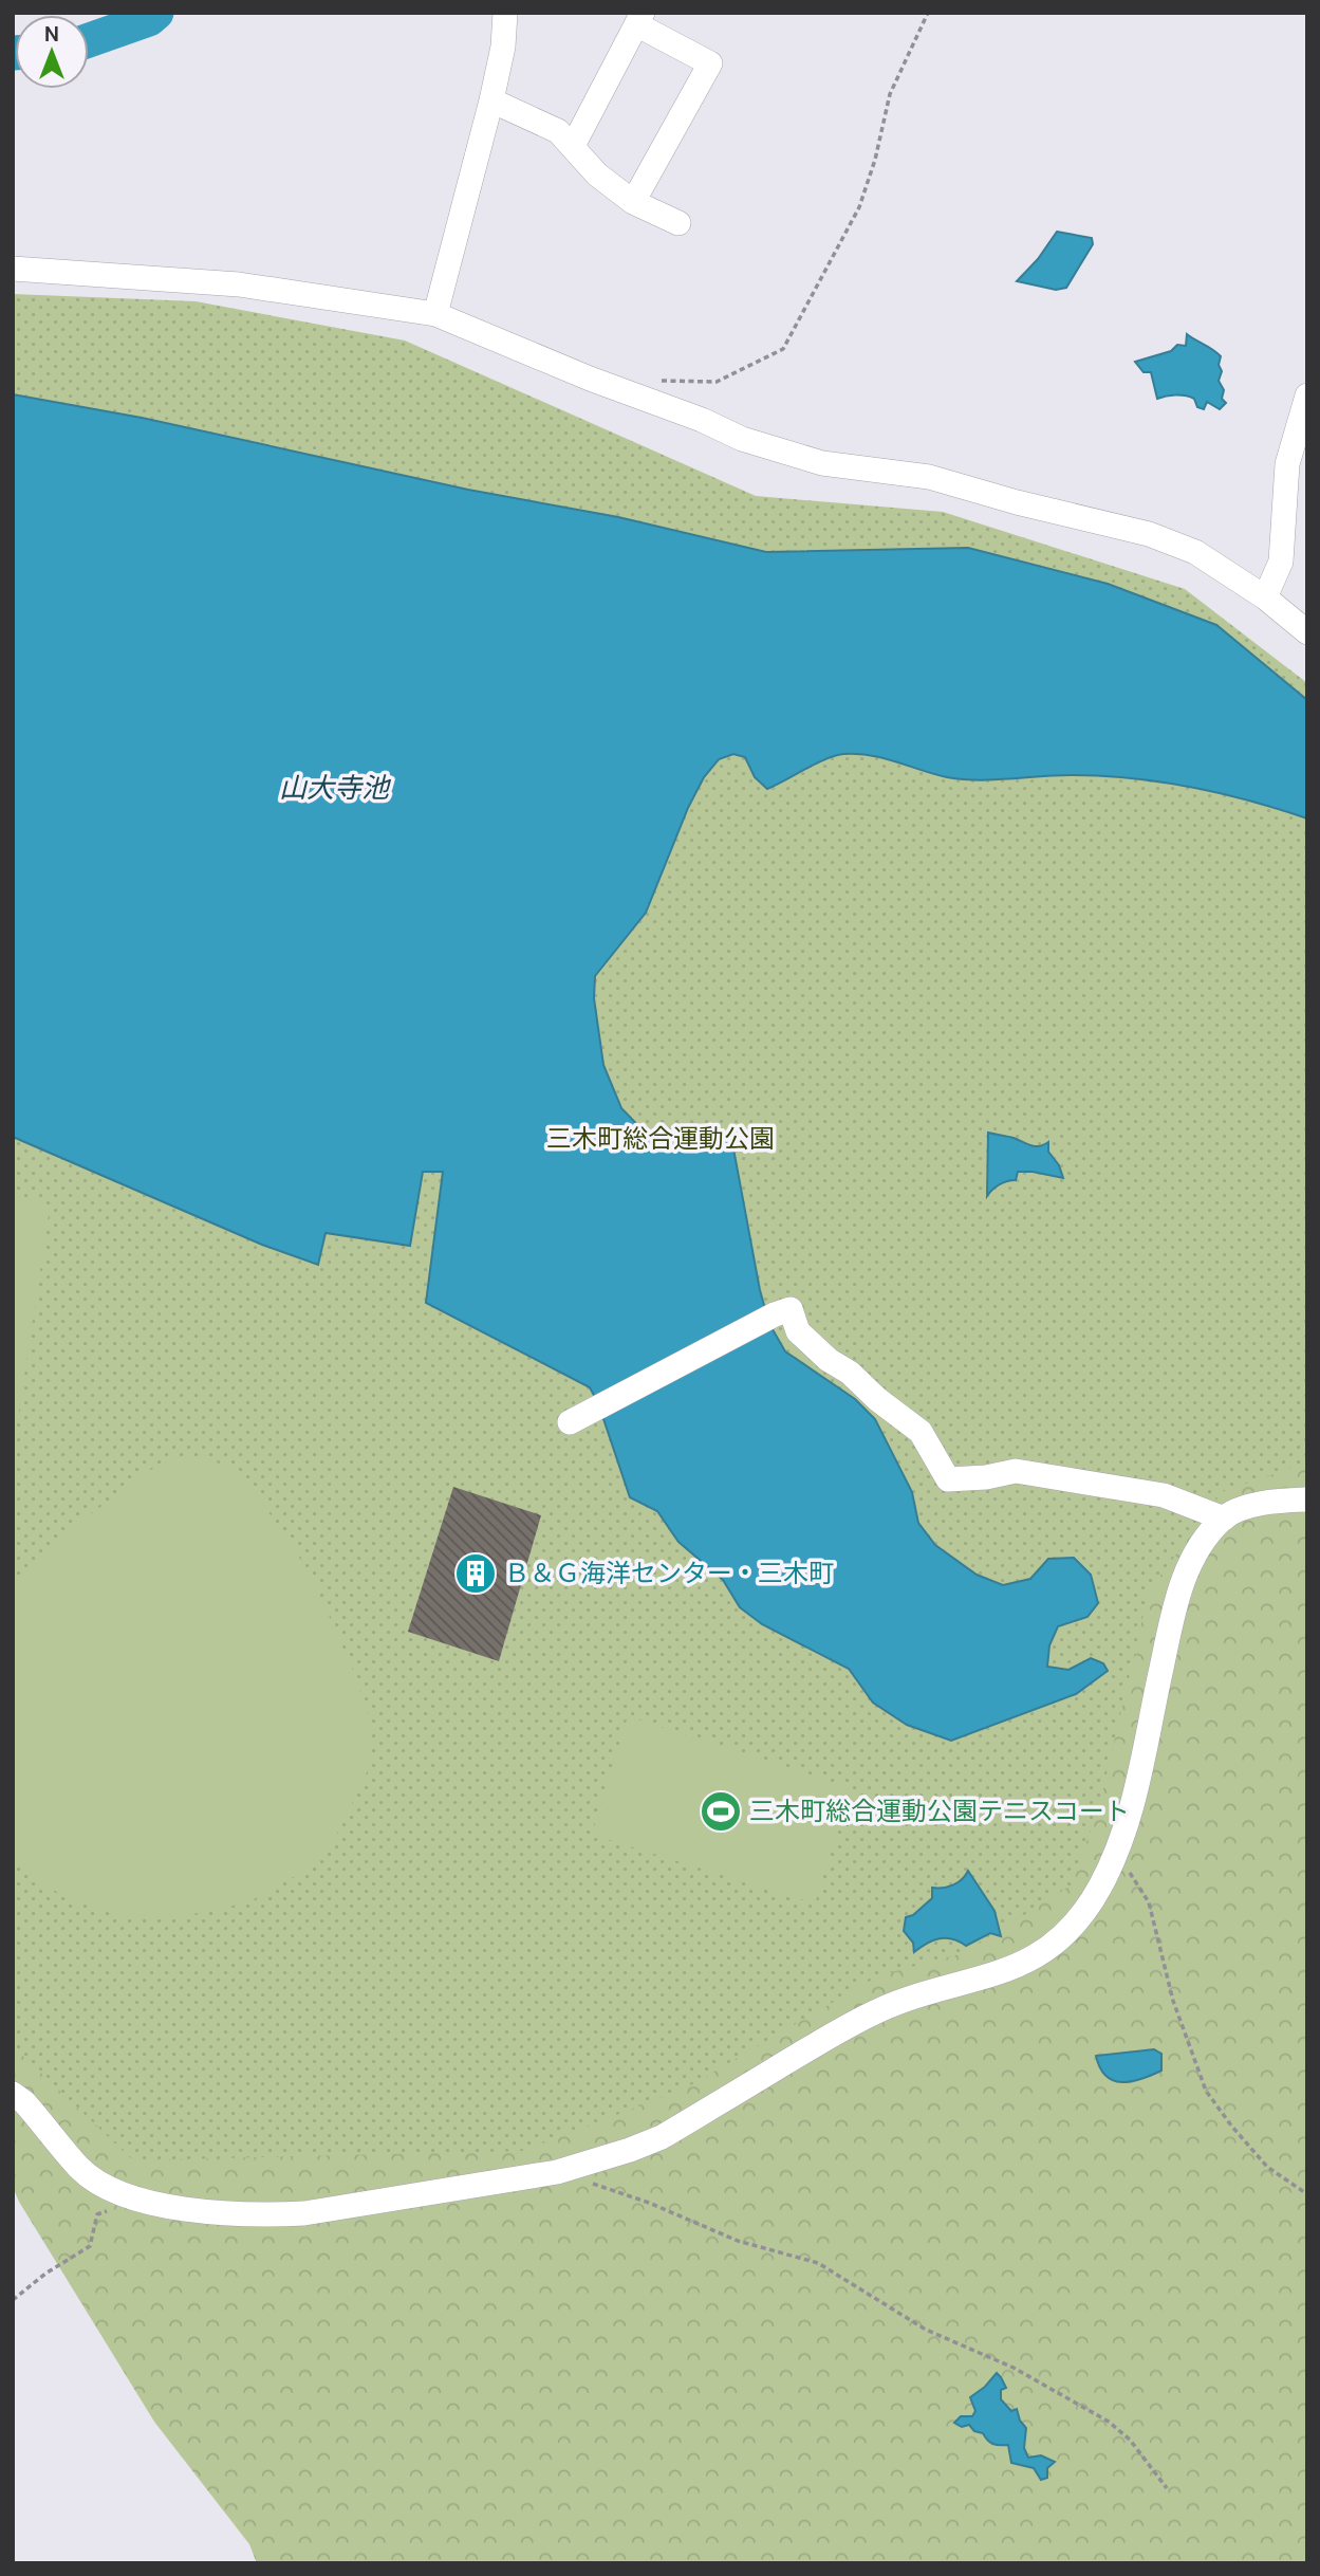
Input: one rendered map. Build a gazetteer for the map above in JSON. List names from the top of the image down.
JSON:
{
  "water": ["山大寺池"],
  "parks": ["三木町総合運動公園"],
  "places": {
    "building": ["Ｂ＆Ｇ海洋センター・三木町"],
    "sports": ["三木町総合運動公園テニスコート"]
  },
  "north": "top"
}
